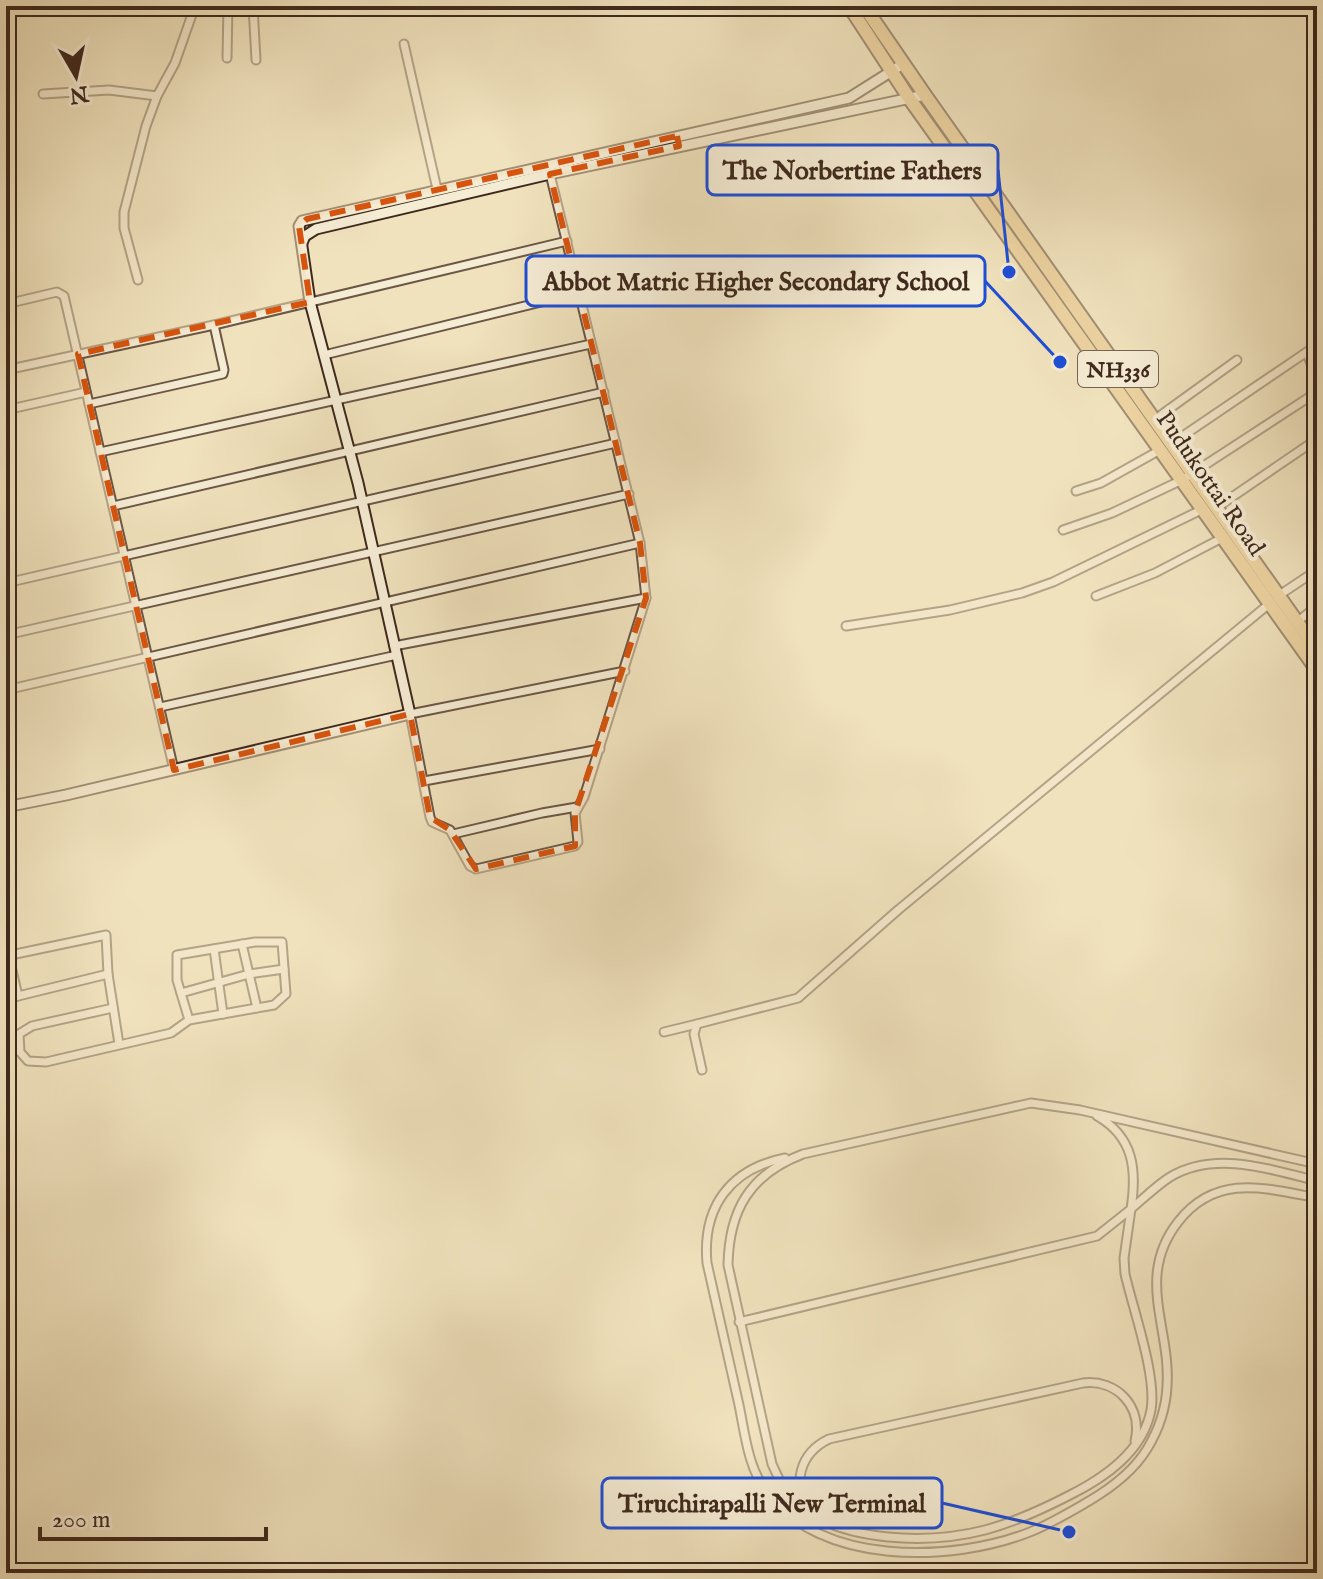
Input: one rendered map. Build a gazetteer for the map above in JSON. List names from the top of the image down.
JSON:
{
  "streets": {
    "highway": ["NH336", "Pudukottai Road"]
  },
  "places": ["The Norbertine Fathers", "Abbot Matric Higher Secondary School", "Tiruchirapalli New Terminal"],
  "scale_bar": "200 m",
  "north": "bottom"
}
